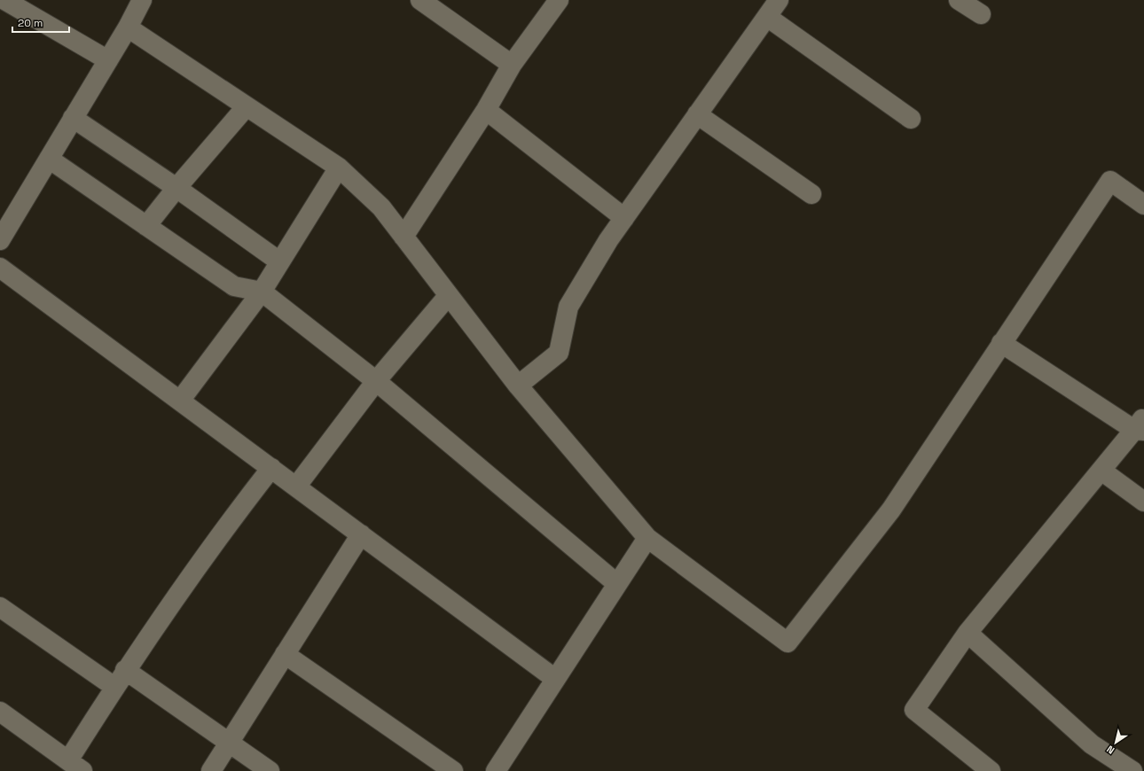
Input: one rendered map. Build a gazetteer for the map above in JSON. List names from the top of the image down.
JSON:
{
  "scale_bar": "20 m",
  "north": "bottom left"
}
